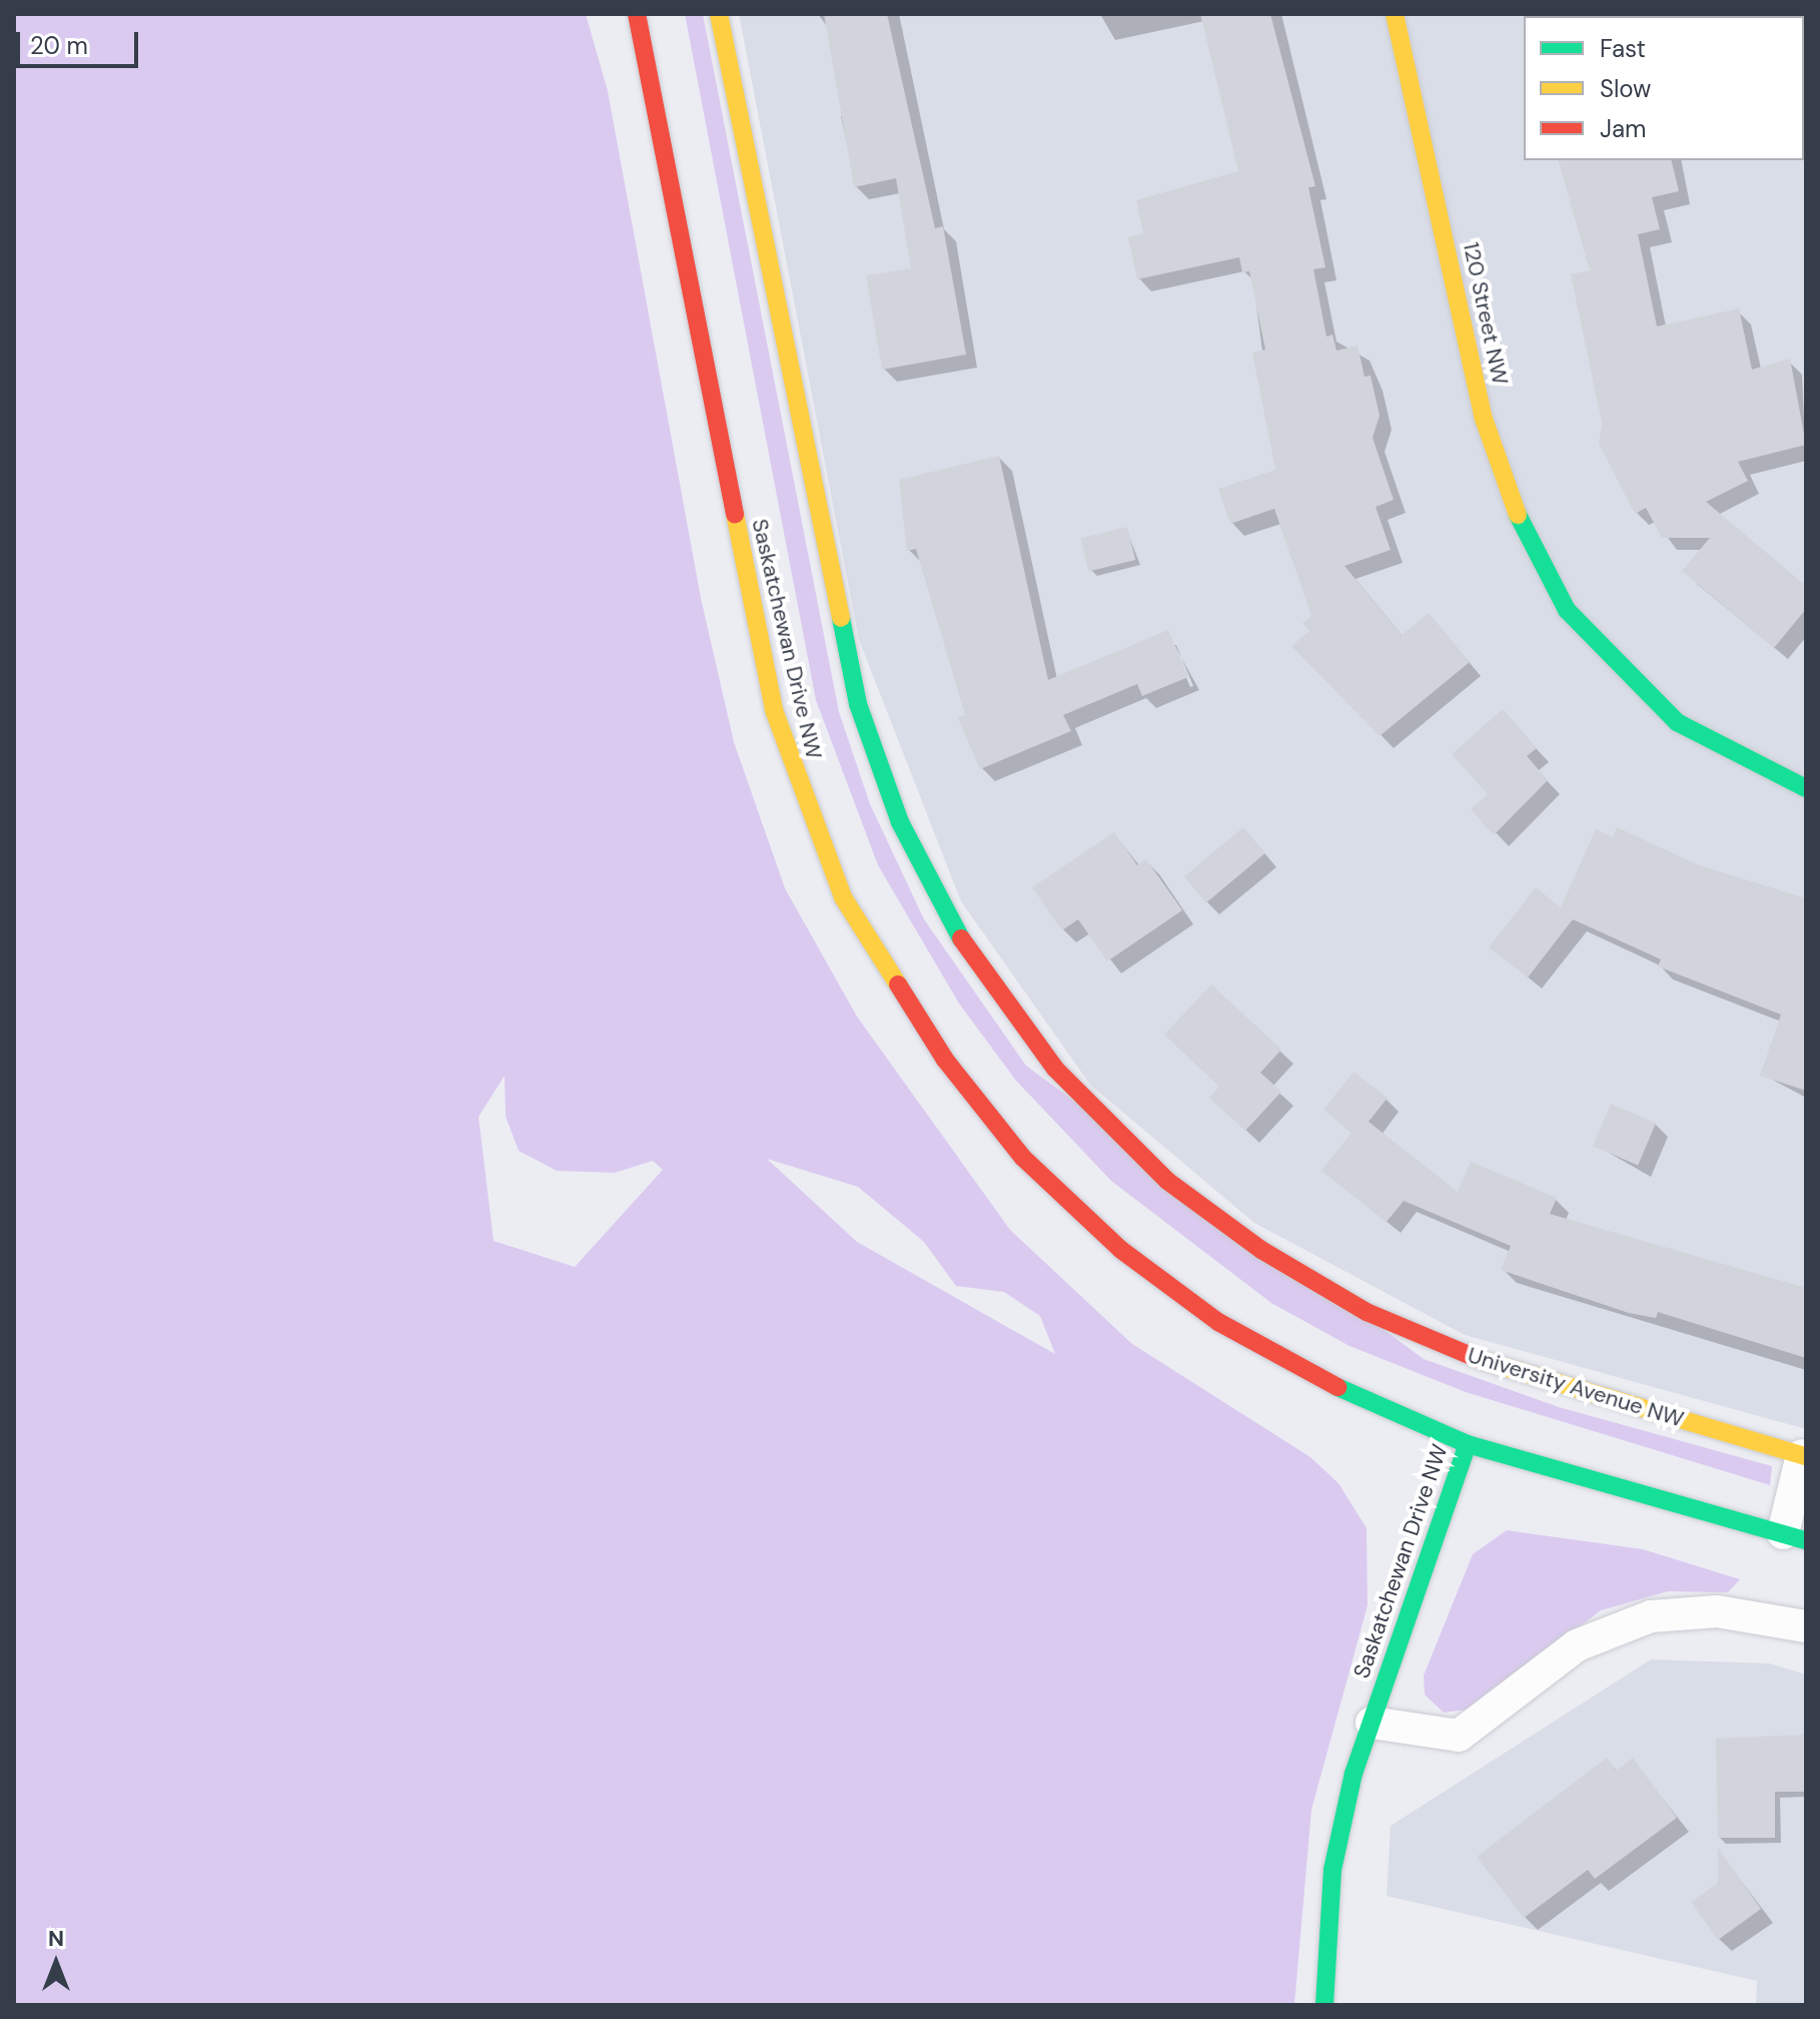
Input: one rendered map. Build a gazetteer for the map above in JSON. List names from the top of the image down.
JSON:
{
  "streets": {
    "street": ["120 Street NW", "Saskatchewan Drive NW", "University Avenue NW"]
  },
  "crossings": [
    ["Saskatchewan Drive NW", "University Avenue NW"]
  ],
  "legend": ["Fast", "Slow", "Jam"],
  "scale_bar": "20 m",
  "north": "top"
}
